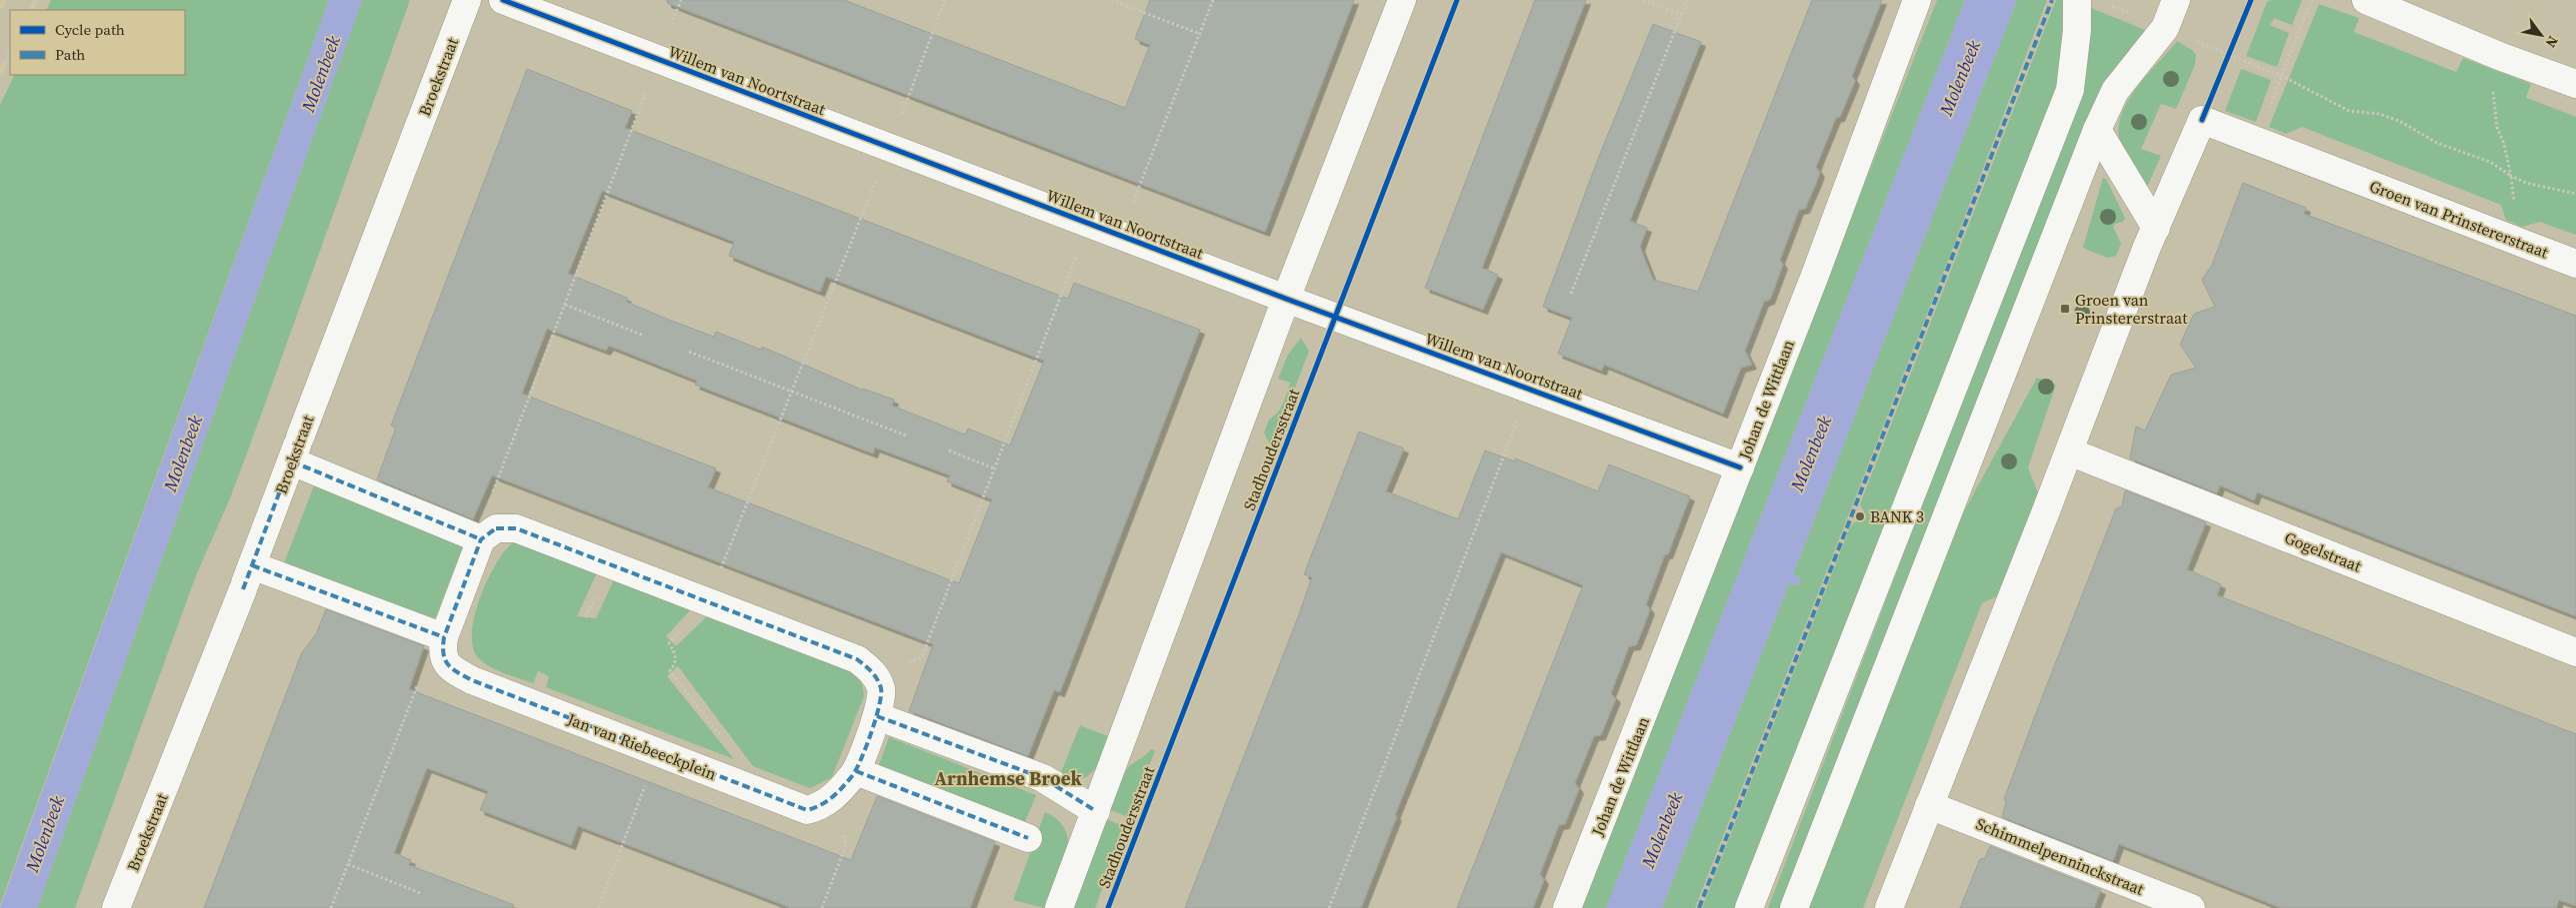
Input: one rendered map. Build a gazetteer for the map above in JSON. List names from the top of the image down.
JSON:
{
  "streets": {
    "street": [
      "Broekstraat",
      "Willem van Noortstraat",
      "Groen van Prinstererstraat",
      "Johan de Wittlaan",
      "Stadhoudersstraat",
      "Gogelstraat",
      "Jan van Riebeeckplein",
      "Schimmelpenninckstraat"
    ]
  },
  "crossings": [
    ["Broekstraat", "Jan van Riebeeckplein"],
    ["Willem van Noortstraat", "Johan de Wittlaan"],
    ["Willem van Noortstraat", "Stadhoudersstraat"]
  ],
  "districts": ["Arnhemse Broek"],
  "water": ["Molenbeek"],
  "places": {
    "transit": ["Groen van Prinstererstraat"],
    "other": ["BANK 3"]
  },
  "legend": ["Cycle path", "Path"],
  "north": "bottom right"
}
